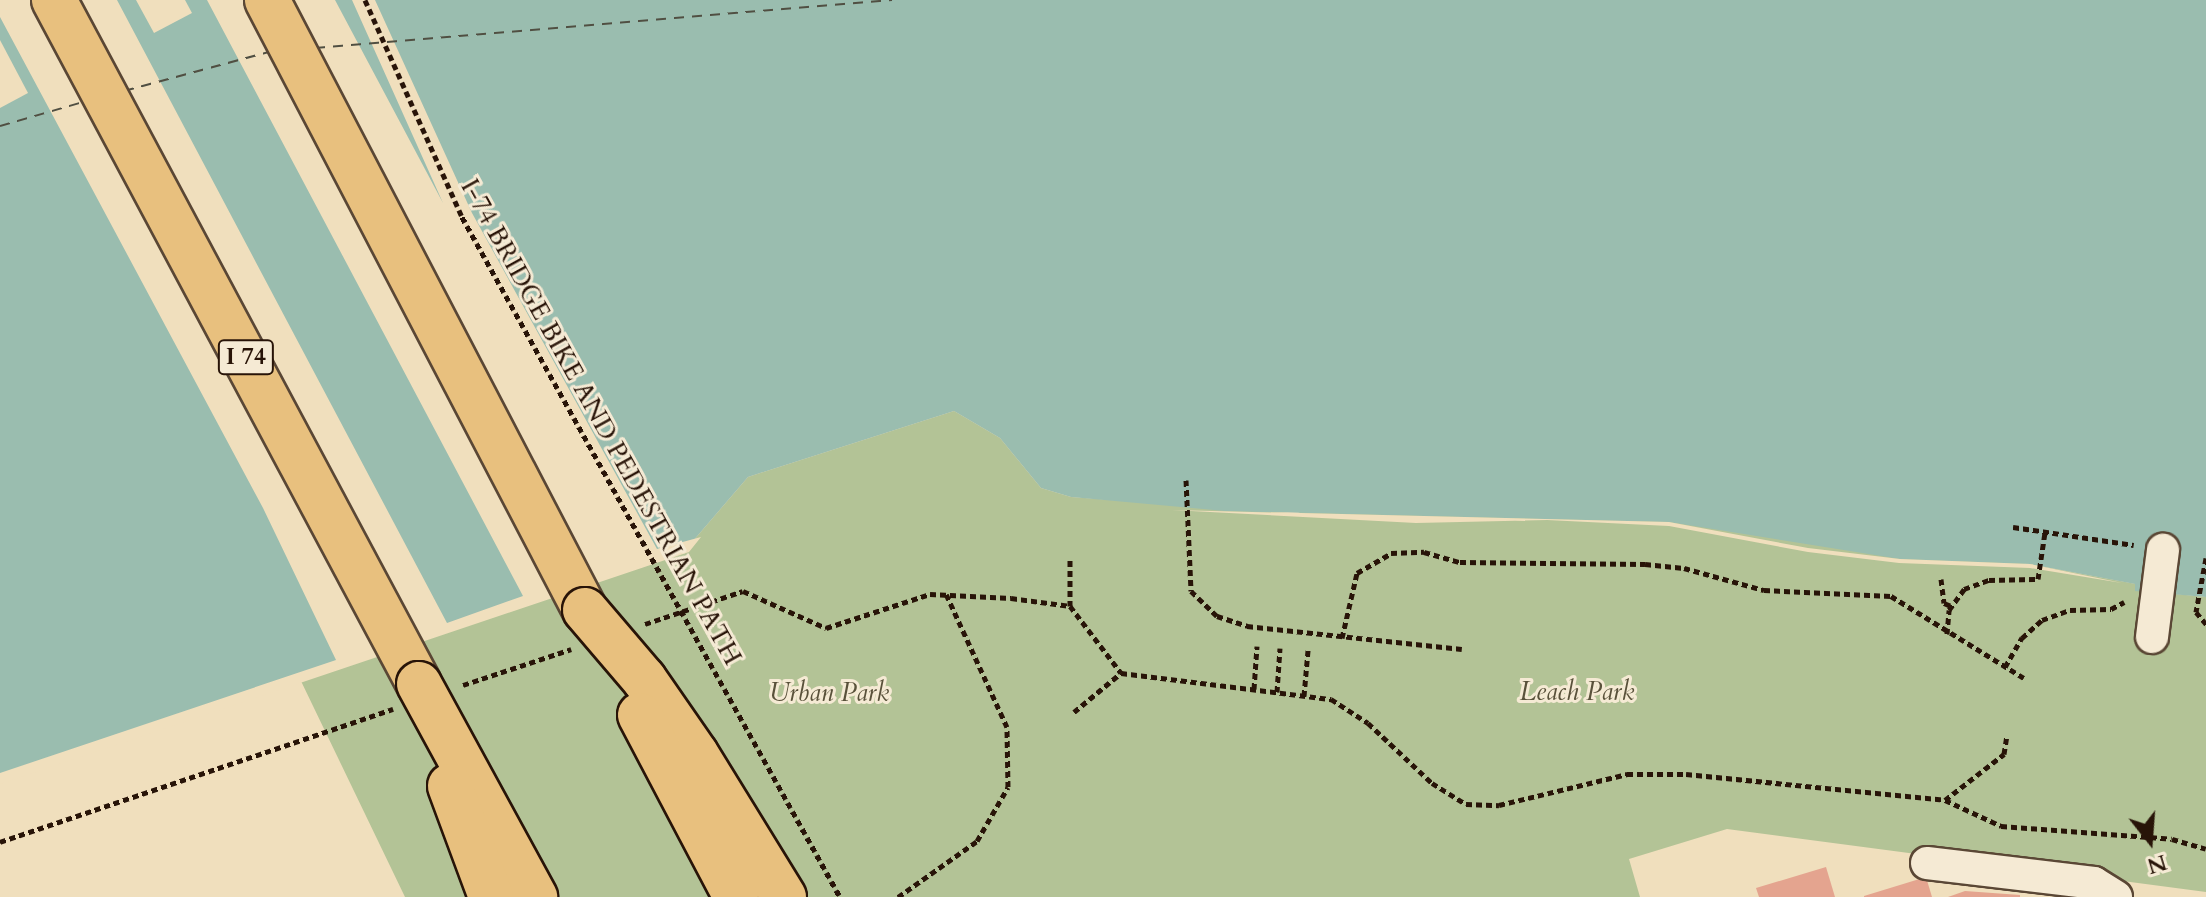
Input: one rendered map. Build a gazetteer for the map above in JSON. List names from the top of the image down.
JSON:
{
  "streets": {
    "highway": ["I 74"],
    "path": ["I-74 BRIDGE BIKE AND PEDESTRIAN PATH"]
  },
  "parks": ["Leach Park", "Urban Park"],
  "north": "bottom"
}
